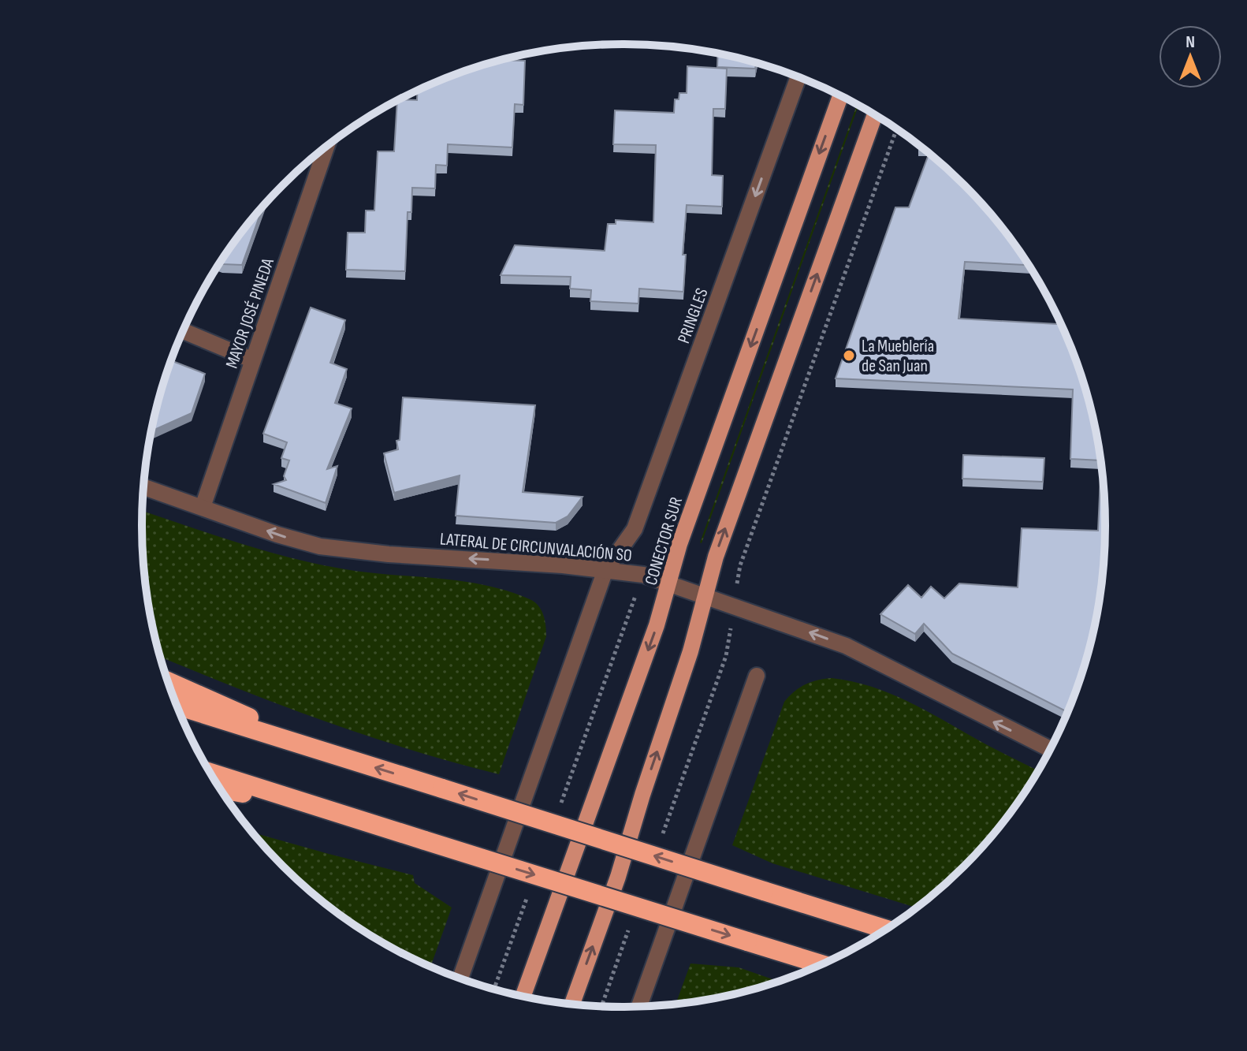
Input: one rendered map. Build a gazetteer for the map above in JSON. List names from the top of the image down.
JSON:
{
  "streets": {
    "main road": ["CONECTOR SUR"],
    "street": ["MAYOR JOSÉ PINEDA", "PRINGLES", "LATERAL DE CIRCUNVALACIÓN SO"]
  },
  "crossings": [
    ["MAYOR JOSÉ PINEDA", "LATERAL DE CIRCUNVALACIÓN SO"],
    ["PRINGLES", "LATERAL DE CIRCUNVALACIÓN SO"],
    ["CONECTOR SUR", "LATERAL DE CIRCUNVALACIÓN SO"]
  ],
  "one_way": ["PRINGLES", "LATERAL DE CIRCUNVALACIÓN SO"],
  "places": ["La Mueblería de San Juan"],
  "north": "top"
}
